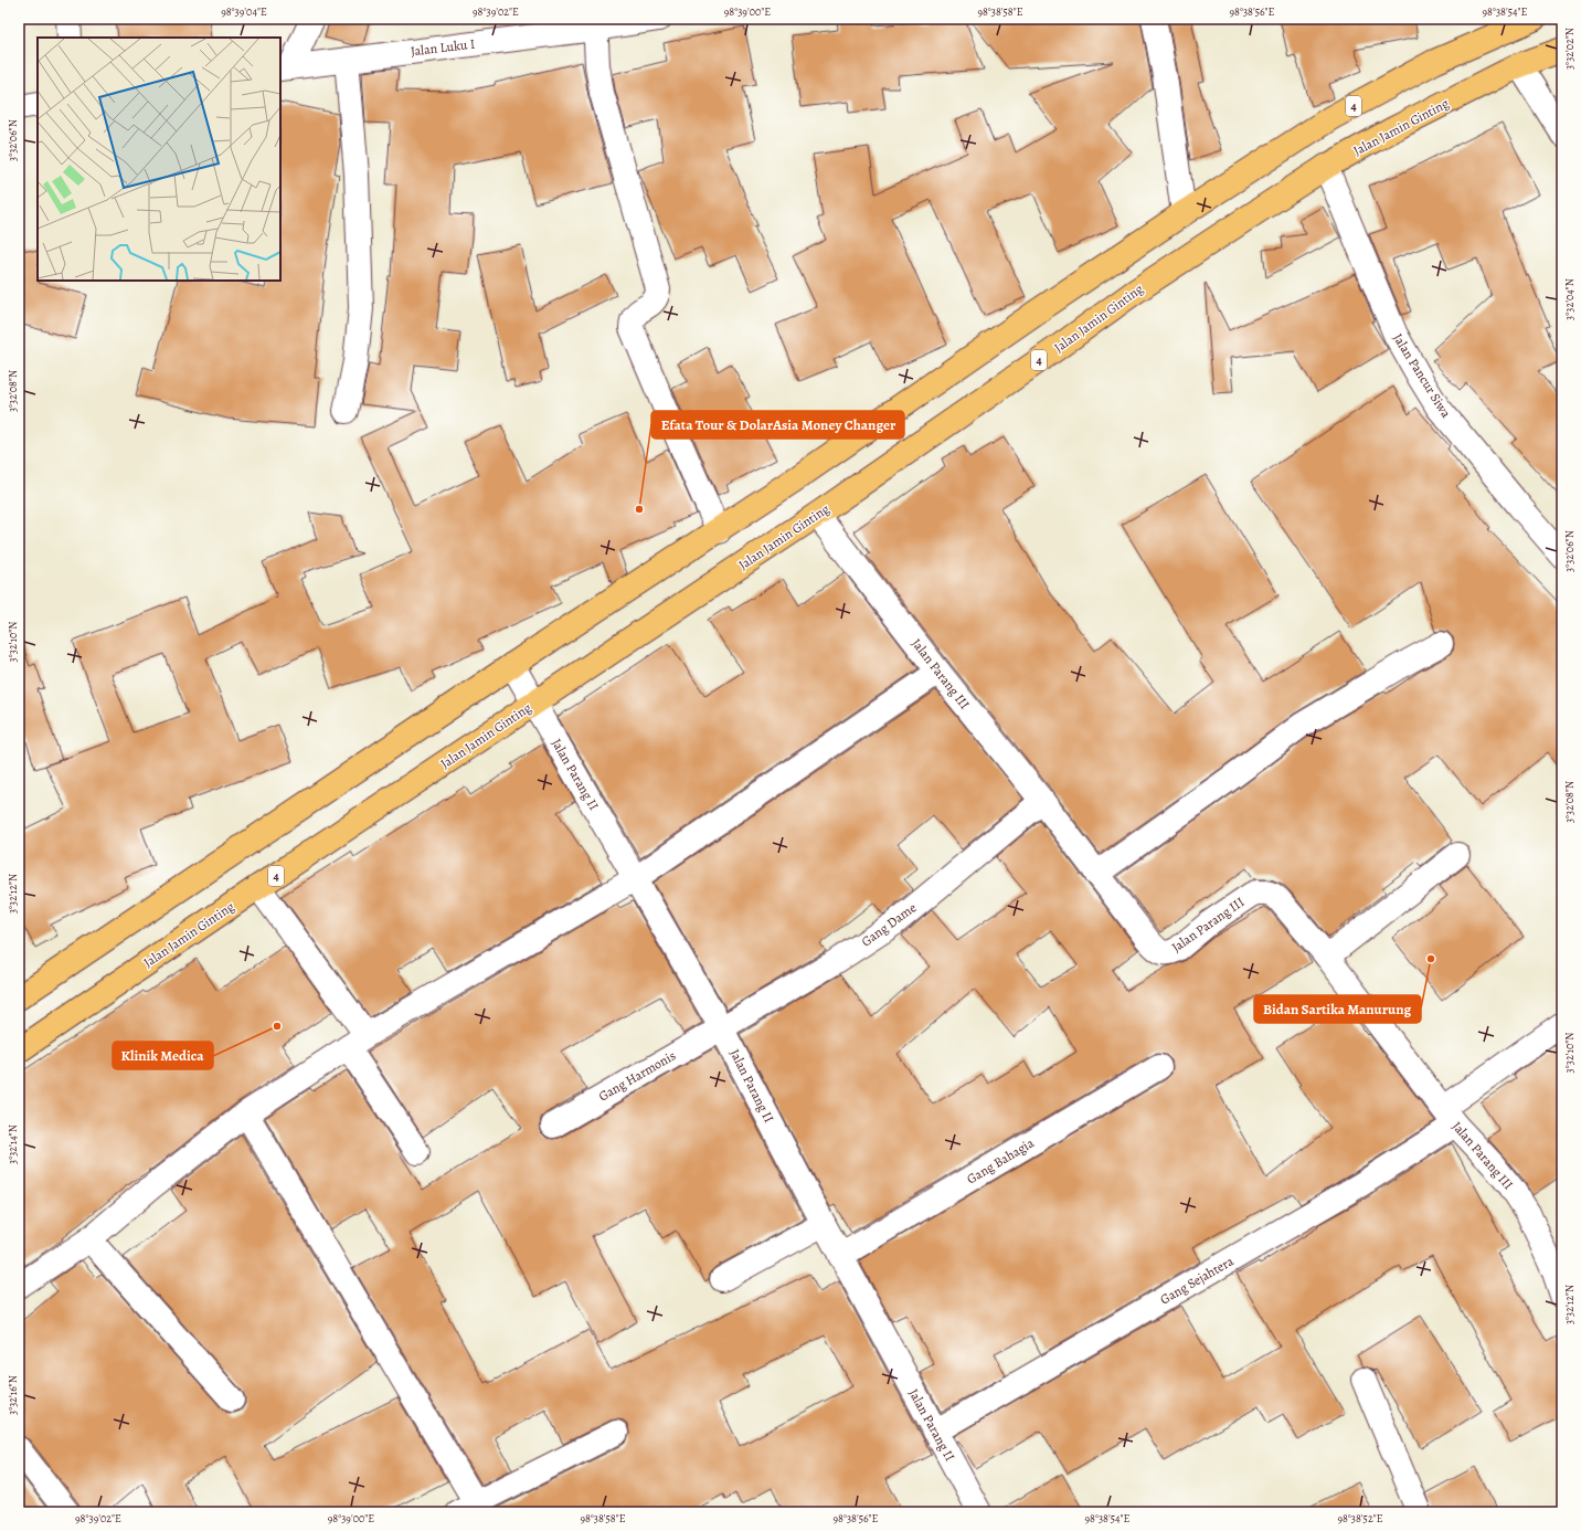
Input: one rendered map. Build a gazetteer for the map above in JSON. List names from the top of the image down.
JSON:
{
  "streets": {
    "highway": ["4", "Jalan Jamin Ginting"],
    "street": [
      "Jalan Luku I",
      "Jalan Pancur Siwa",
      "Jalan Parang III",
      "Jalan Parang II",
      "Gang Dame",
      "Gang Harmonis",
      "Gang Bahagia",
      "Gang Sejahtera"
    ]
  },
  "crossings": [
    ["4", "Jalan Parang II"],
    ["Jalan Jamin Ginting", "Jalan Pancur Siwa"],
    ["Jalan Jamin Ginting", "Jalan Parang III"],
    ["Jalan Jamin Ginting", "Jalan Parang II"],
    ["Jalan Parang III", "Gang Dame"],
    ["Jalan Parang III", "Gang Sejahtera"],
    ["Jalan Parang II", "Gang Dame"],
    ["Jalan Parang II", "Gang Harmonis"],
    ["Jalan Parang II", "Gang Bahagia"],
    ["Jalan Parang II", "Gang Sejahtera"],
    ["Gang Dame", "Gang Harmonis"]
  ],
  "places": ["Efata Tour & DolarAsia Money Changer", "Bidan Sartika Manurung", "Klinik Medica"],
  "coordinates": [
    "98°39'04\"E",
    "98°39'02\"E",
    "98°39'00\"E",
    "98°38'58\"E",
    "98°38'56\"E",
    "98°38'54\"E",
    "3°32'02\"N",
    "3°32'06\"N",
    "3°32'04\"N",
    "3°32'08\"N",
    "3°32'10\"N",
    "3°32'12\"N",
    "3°32'14\"N",
    "3°32'16\"N",
    "98°38'52\"E"
  ]
}
